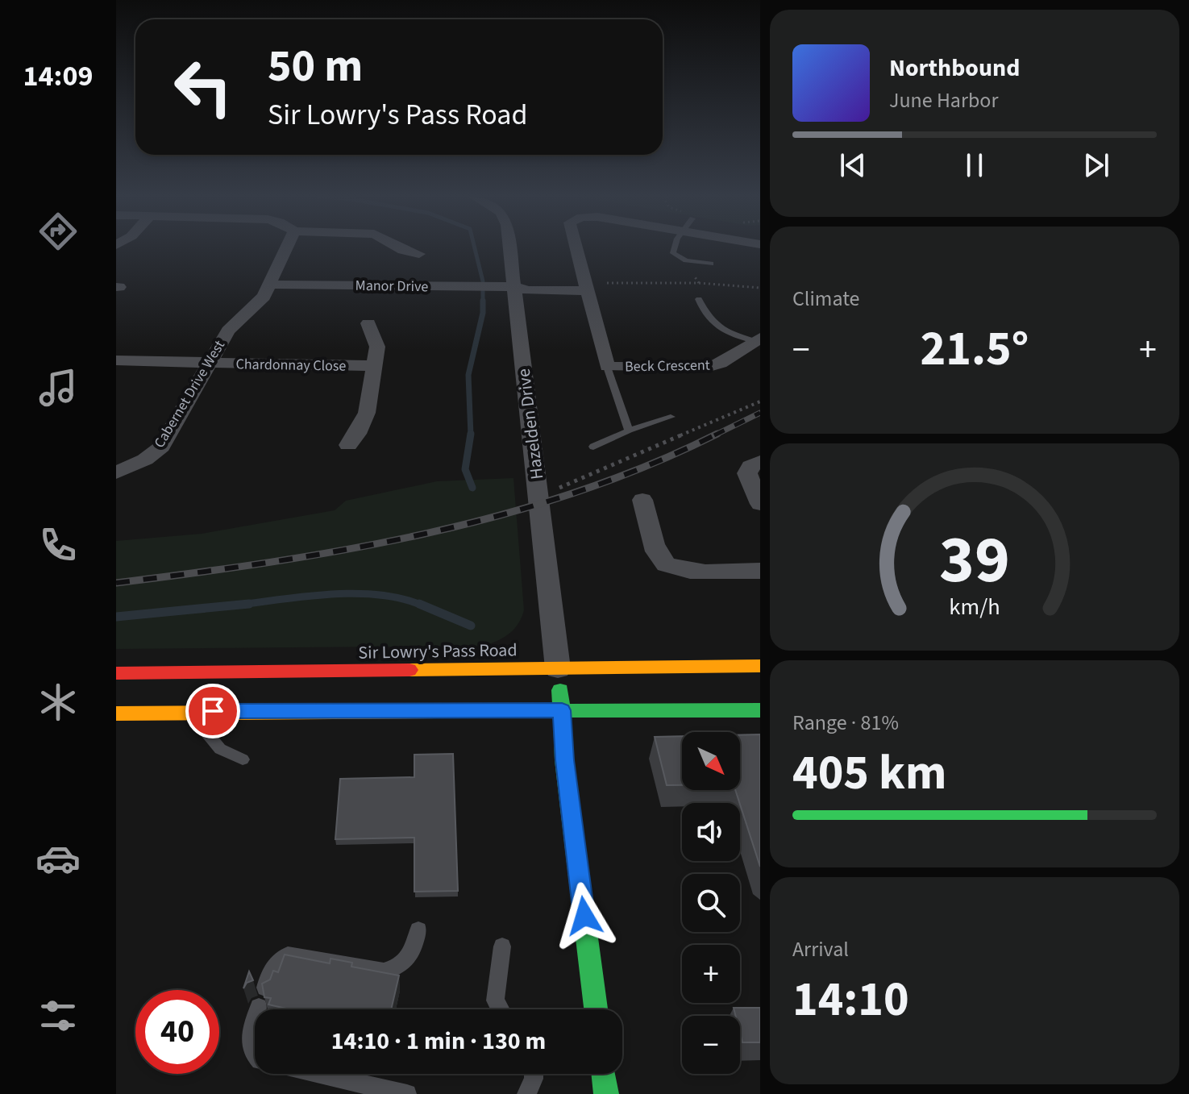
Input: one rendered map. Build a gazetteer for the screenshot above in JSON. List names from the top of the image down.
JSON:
{
  "streets": {
    "main road": ["Sir Lowry's Pass Road"],
    "street": [
      "Manor Drive",
      "Chardonnay Close",
      "Beck Crescent",
      "Cabernet Drive West",
      "Hazelden Drive"
    ]
  },
  "crossings": [
    ["Manor Drive", "Cabernet Drive West"],
    ["Manor Drive", "Hazelden Drive"],
    ["Chardonnay Close", "Cabernet Drive West"],
    ["Hazelden Drive", "Sir Lowry's Pass Road"]
  ],
  "north": "bottom right",
  "page": {
    "tabs": "14:09",
    "turn": ["50 m", "Sir Lowry's Pass Road"],
    "song": ["Northbound", "June Harbor"],
    "tile": [
      "Climate",
      ["Range · 81%", "405 km"],
      ["Arrival", "14:10"]
    ],
    "heat": ["−", "21.5°", "+"],
    "map_buttons": ["+", "−"],
    "limit": "40",
    "trip": "14:10 · 1 min · 130 m",
    "gauge": ["39", "km/h"]
  }
}
